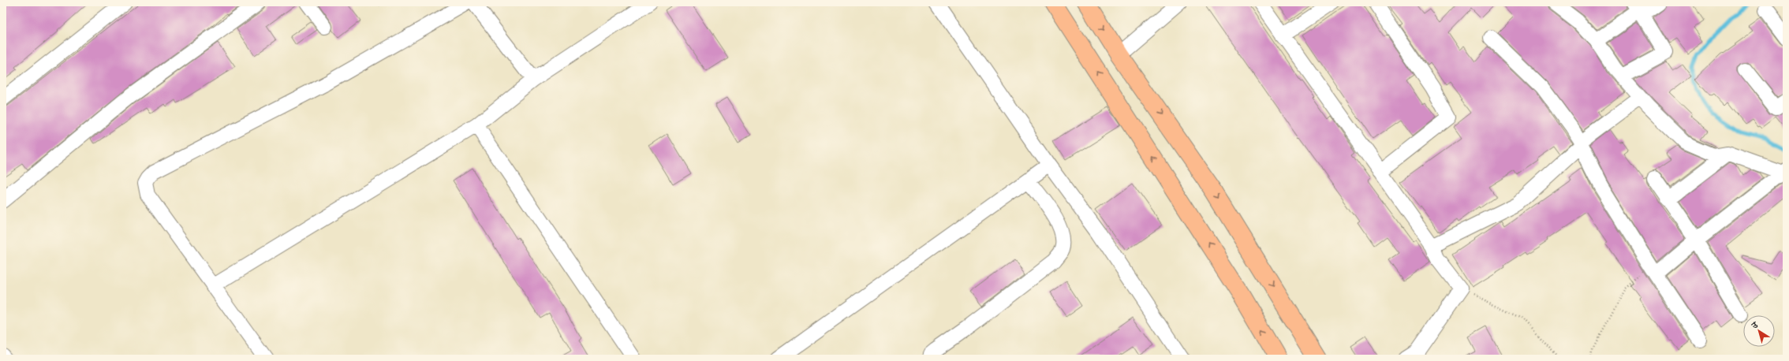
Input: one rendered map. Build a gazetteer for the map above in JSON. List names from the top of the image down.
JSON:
{
  "north": "top left"
}
